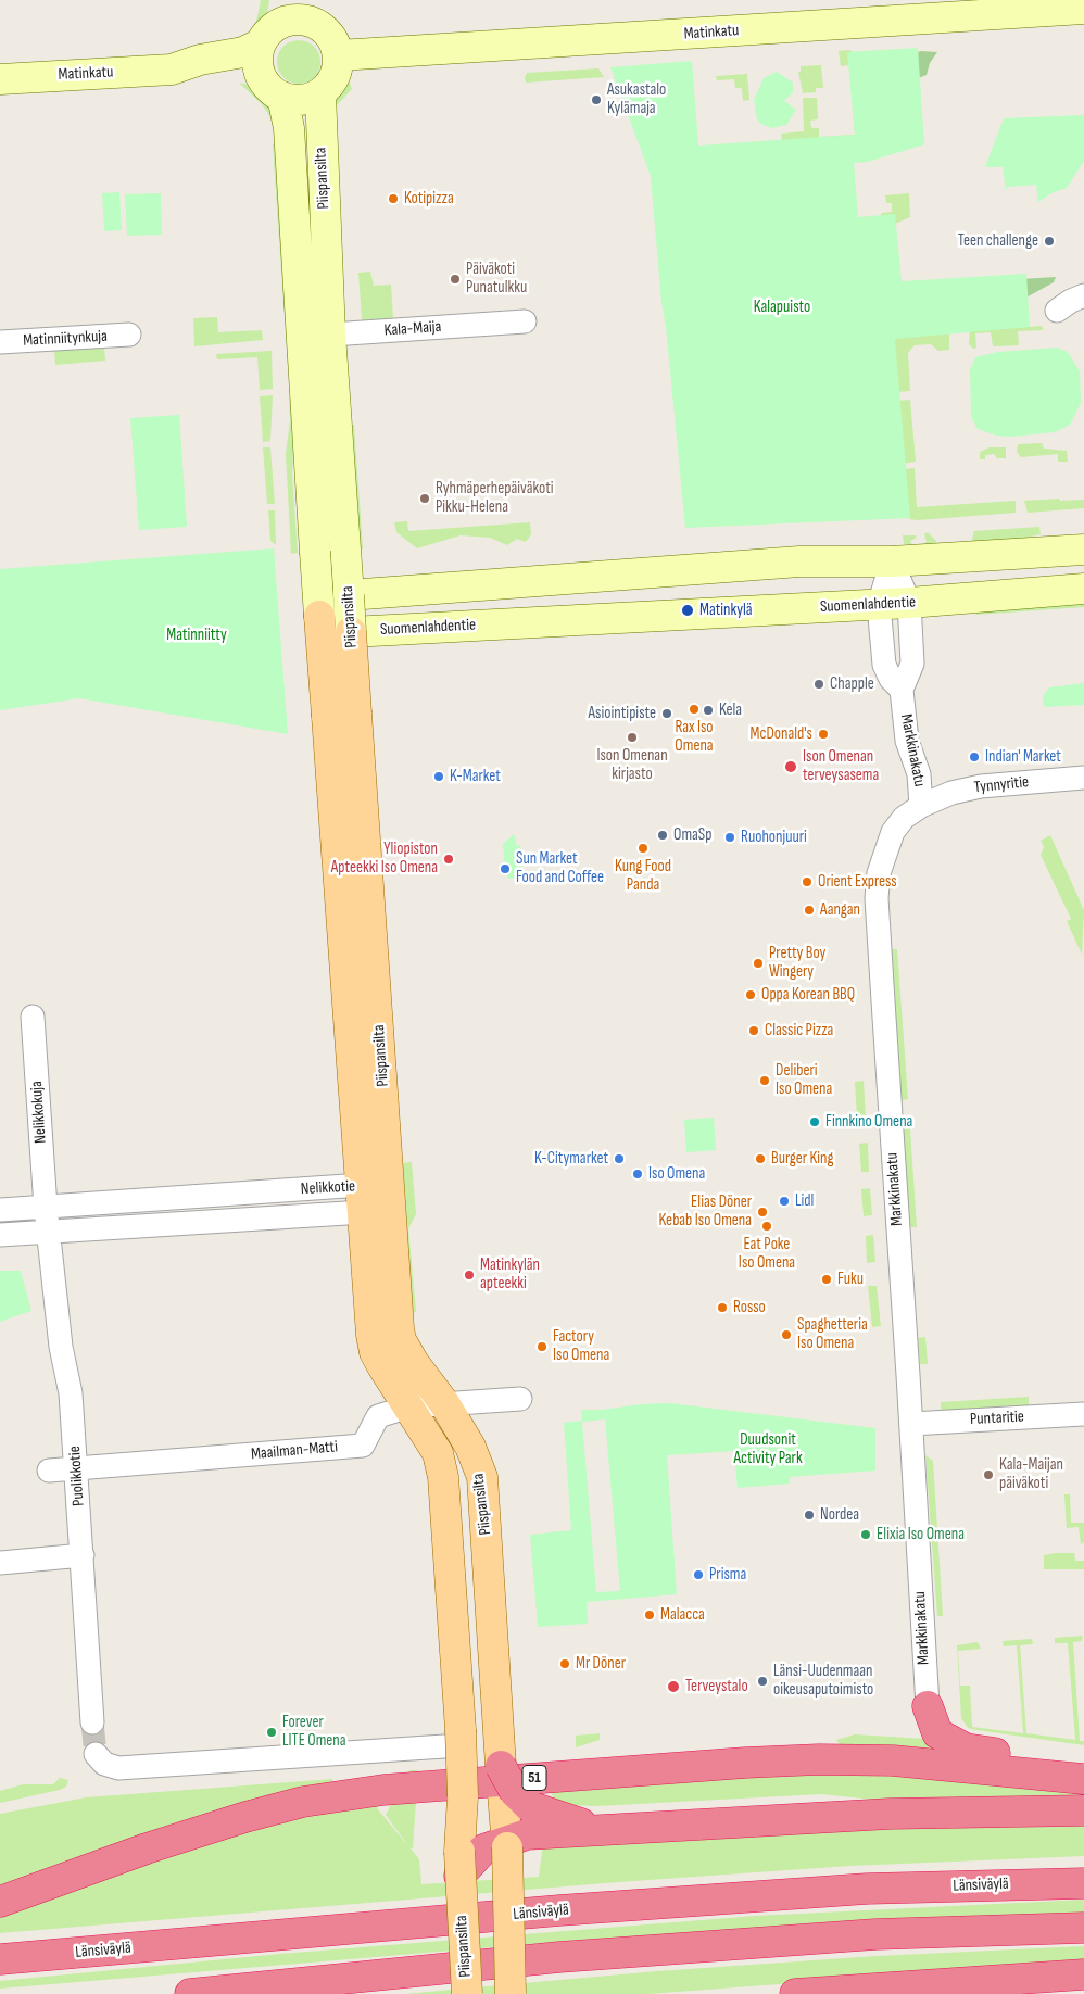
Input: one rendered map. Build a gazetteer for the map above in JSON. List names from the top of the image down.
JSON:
{
  "streets": {
    "highway": ["51", "Länsiväylä"],
    "main road": ["Matinkatu", "Piispansilta", "Suomenlahdentie"],
    "street": [
      "Kala-Maija",
      "Matinniitynkuja",
      "Markkinakatu",
      "Tynnyritie",
      "Nelikkokuja",
      "Nelikkotie",
      "Puntaritie",
      "Maailman-Matti",
      "Puolikkotie"
    ]
  },
  "crossings": [
    ["Matinkatu", "Piispansilta"],
    ["Piispansilta", "Kala-Maija"],
    ["Piispansilta", "Suomenlahdentie"],
    ["Piispansilta", "Nelikkotie"],
    ["Piispansilta", "Maailman-Matti"],
    ["Suomenlahdentie", "Markkinakatu"],
    ["Markkinakatu", "Tynnyritie"],
    ["Markkinakatu", "Puntaritie"],
    ["Nelikkokuja", "Nelikkotie"],
    ["Nelikkokuja", "Puolikkotie"],
    ["Nelikkotie", "Puolikkotie"],
    ["Maailman-Matti", "Puolikkotie"]
  ],
  "parks": ["Kalapuisto", "Matinniitty", "Duudsonit Activity Park"],
  "places": [
    "Asukastalo Kylämaja",
    "Kotipizza",
    "Teen challenge",
    "Päiväkoti Punatulkku",
    "Ryhmäperhepäiväkoti Pikku-Helena",
    "Matinkylä",
    "Chapple",
    "Rax Iso Omena",
    "Kela",
    "Asiointipiste",
    "McDonald's",
    "Ison Omenan kirjasto",
    "Indian' Market",
    "Ison Omenan terveysasema",
    "K-Market",
    "OmaSp",
    "Ruohonjuuri",
    "Kung Food Panda",
    "Yliopiston Apteekki Iso Omena",
    "Sun Market Food and Coffee",
    "Orient Express",
    "Aangan",
    "Pretty Boy Wingery",
    "Oppa Korean BBQ",
    "Classic Pizza",
    "Deliberi Iso Omena",
    "Finnkino Omena",
    "K-Citymarket",
    "Burger King",
    "Iso Omena",
    "Lidl",
    "Elias Döner Kebab Iso Omena",
    "Eat Poke Iso Omena",
    "Matinkylän apteekki",
    "Fuku",
    "Rosso",
    "Spaghetteria Iso Omena",
    "Factory Iso Omena",
    "Kala-Maijan päiväkoti",
    "Nordea",
    "Elixia Iso Omena",
    "Prisma",
    "Malacca",
    "Mr Döner",
    "Länsi-Uudenmaan oikeusaputoimisto",
    "Terveystalo",
    "Forever LITE Omena"
  ]
}
